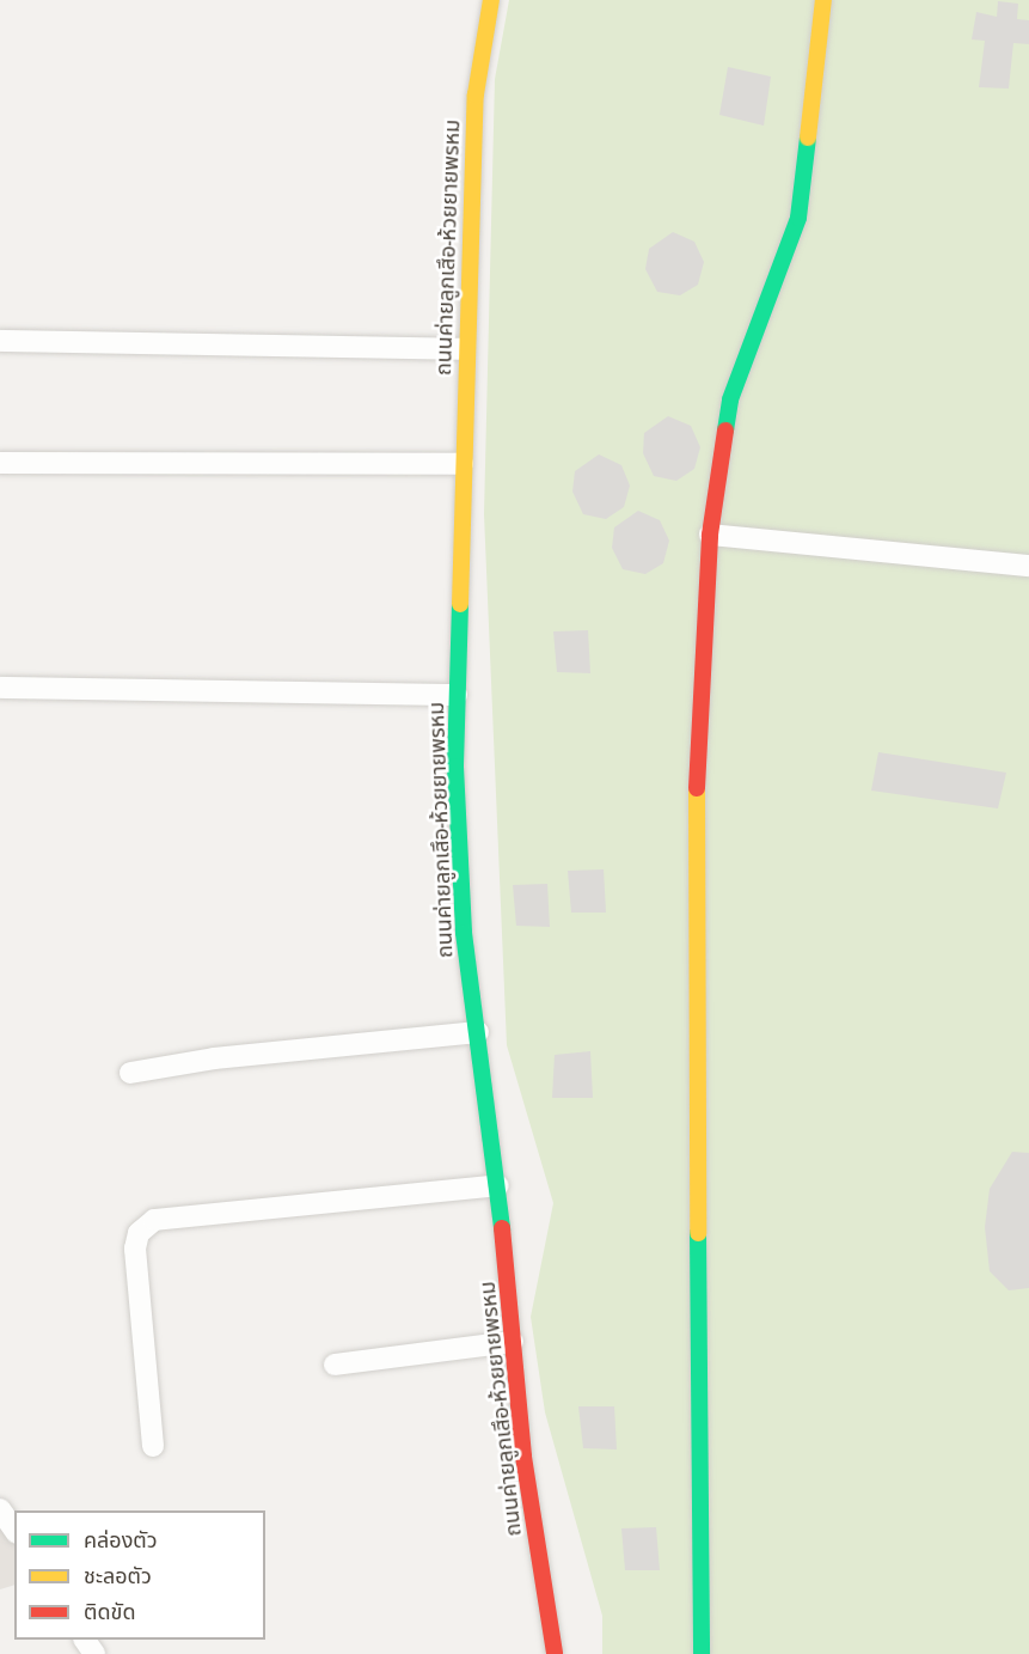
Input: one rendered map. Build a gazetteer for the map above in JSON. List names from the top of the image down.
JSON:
{
  "streets": {
    "street": ["ถนนค่ายลูกเสึอ-ห้วยยายพรหม"]
  },
  "legend": ["คล่องตัว", "ชะลอตัว", "ติดขัด"]
}
